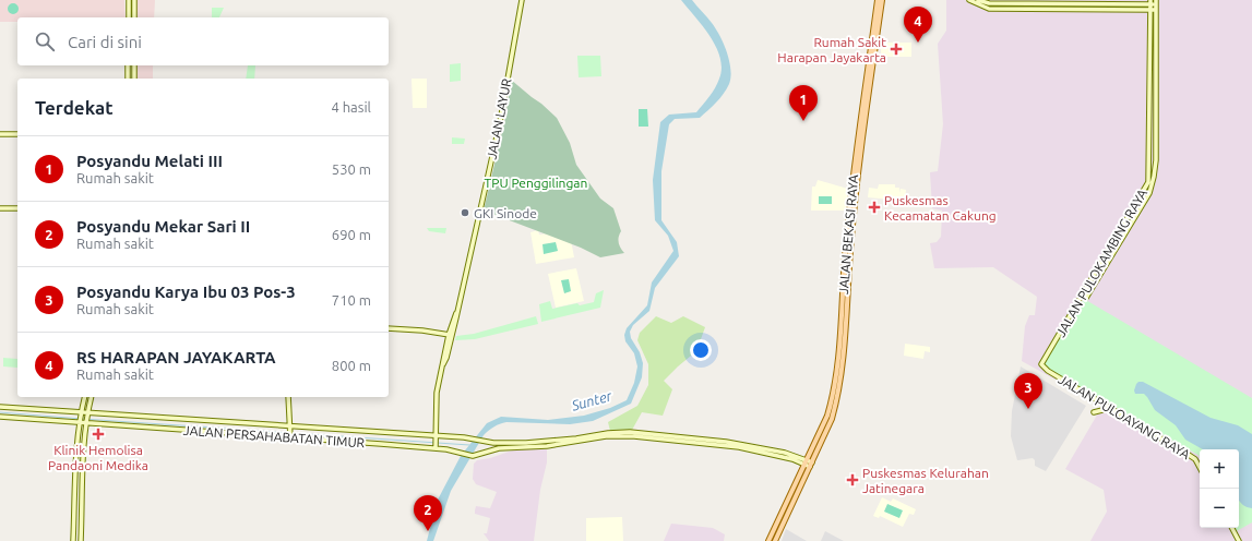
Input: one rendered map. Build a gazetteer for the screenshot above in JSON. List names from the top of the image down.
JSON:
{
  "streets": {
    "main road": ["JALAN BEKASI RAYA"],
    "street": [
      "JALAN LAYUR",
      "JALAN PULOKAMBING RAYA",
      "JALAN PULOAYANG RAYA",
      "JALAN PERSAHABATAN TIMUR"
    ]
  },
  "crossings": [
    ["JALAN LAYUR", "JALAN PERSAHABATAN TIMUR"],
    ["JALAN PULOKAMBING RAYA", "JALAN PULOAYANG RAYA"]
  ],
  "water": ["Sunter"],
  "parks": ["TPU Penggilingan"],
  "places": {
    "health": [
      "Rumah Sakit Harapan Jayakarta",
      "Puskesmas Kecamatan Cakung",
      "Klinik Hemolisa Pandaoni Medika",
      "Puskesmas Kelurahan Jatinegara"
    ],
    "other": ["GKI Sinode"]
  },
  "page": {
    "pins": [
      "4",
      "1",
      "3",
      "2"
    ],
    "search": "Cari di sini",
    "heading": ["Terdekat", "4 hasil"],
    "list": [
      {
        "mark": "1",
        "name": "Posyandu Melati III",
        "note": "Rumah sakit",
        "value": "530 m"
      },
      {
        "mark": "2",
        "name": "Posyandu Mekar Sari II",
        "note": "Rumah sakit",
        "value": "690 m"
      },
      {
        "mark": "3",
        "name": "Posyandu Karya Ibu 03 Pos-3",
        "note": "Rumah sakit",
        "value": "710 m"
      },
      {
        "mark": "4",
        "name": "RS HARAPAN JAYAKARTA",
        "note": "Rumah sakit",
        "value": "800 m"
      }
    ],
    "map_buttons": ["+", "−"]
  }
}
